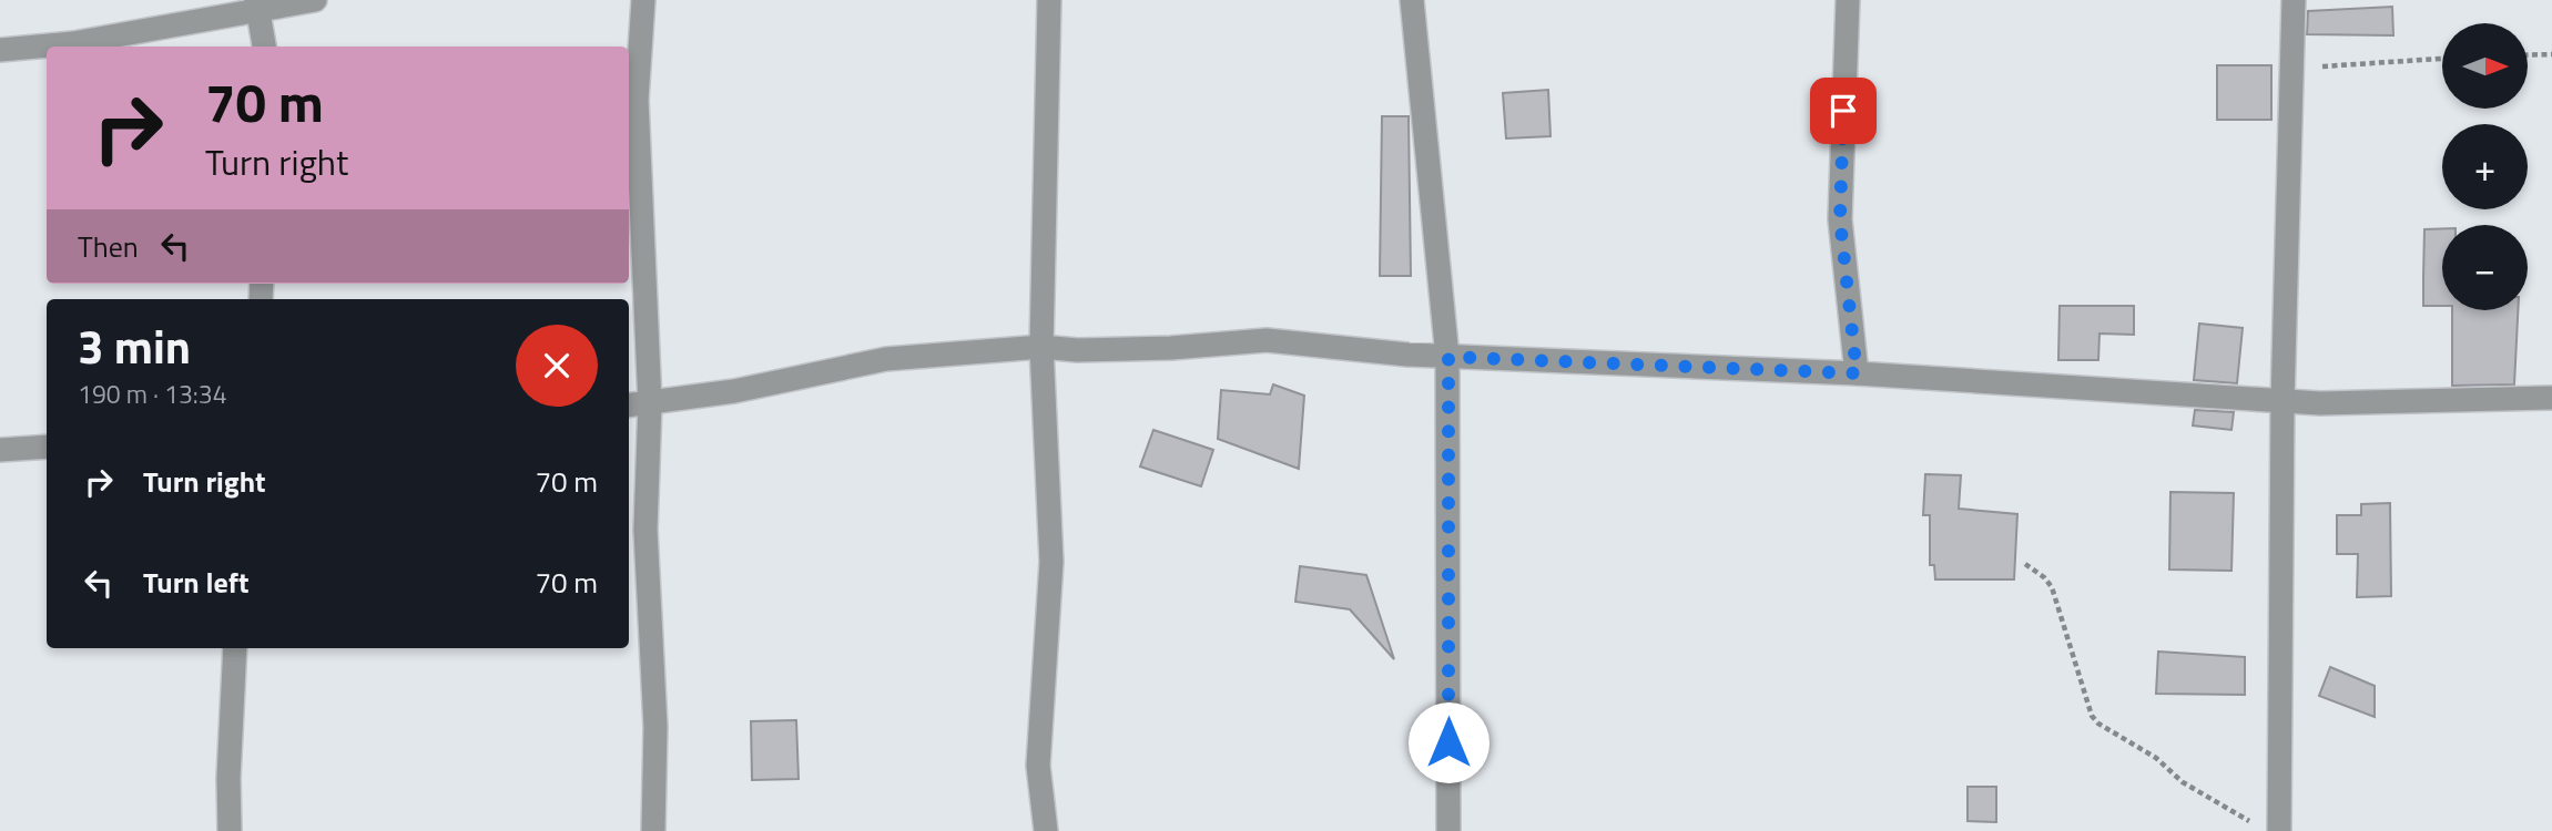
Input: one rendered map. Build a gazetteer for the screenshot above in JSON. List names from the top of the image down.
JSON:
{
  "north": "right",
  "page": {
    "map_buttons": ["+", "−"],
    "turn": ["70 m", "Turn right"],
    "then": "Then",
    "heading": ["3 min", "190 m · 13:34"],
    "list": [
      {
        "name": "Turn right",
        "value": "70 m"
      },
      {
        "name": "Turn left",
        "value": "70 m"
      }
    ]
  }
}
